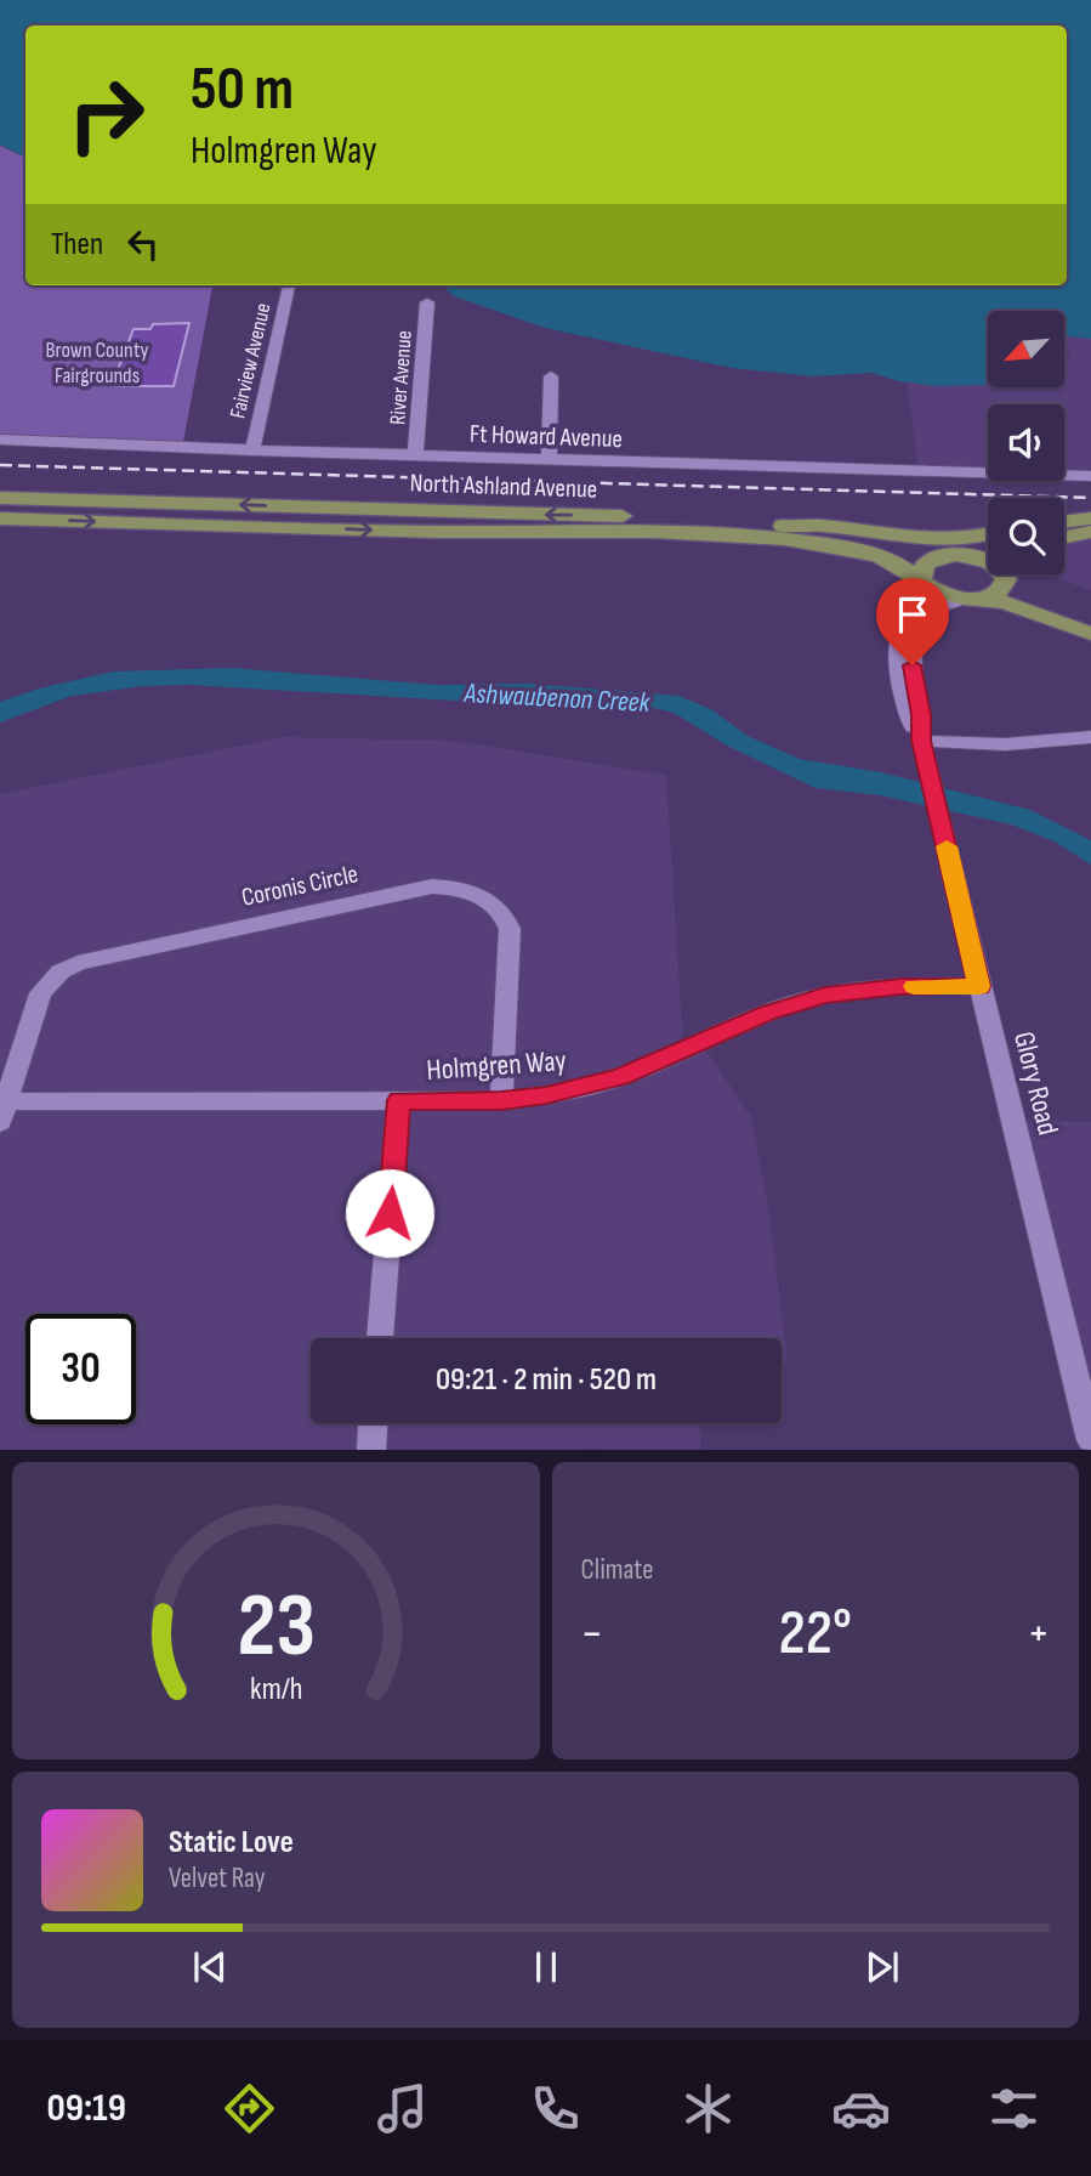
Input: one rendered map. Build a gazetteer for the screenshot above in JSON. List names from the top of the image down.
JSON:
{
  "streets": {
    "main road": ["North Ashland Avenue"],
    "street": [
      "Fairview Avenue",
      "River Avenue",
      "Ft Howard Avenue",
      "Coronis Circle",
      "Holmgren Way",
      "Glory Road"
    ]
  },
  "crossings": [
    ["Fairview Avenue", "Ft Howard Avenue"],
    ["River Avenue", "Ft Howard Avenue"],
    ["North Ashland Avenue", "Glory Road"],
    ["Coronis Circle", "Holmgren Way"],
    ["Holmgren Way", "Glory Road"]
  ],
  "water": ["Ashwaubenon Creek"],
  "parks": ["Brown County Fairgrounds"],
  "north": "bottom left",
  "page": {
    "turn": ["50 m", "Holmgren Way"],
    "then": "Then",
    "limit": "30",
    "trip": "09:21 · 2 min · 520 m",
    "tile": "Climate",
    "heat": ["−", "22°", "+"],
    "song": ["Static Love", "Velvet Ray"],
    "tabs": "09:19",
    "gauge": ["23", "km/h"]
  }
}
